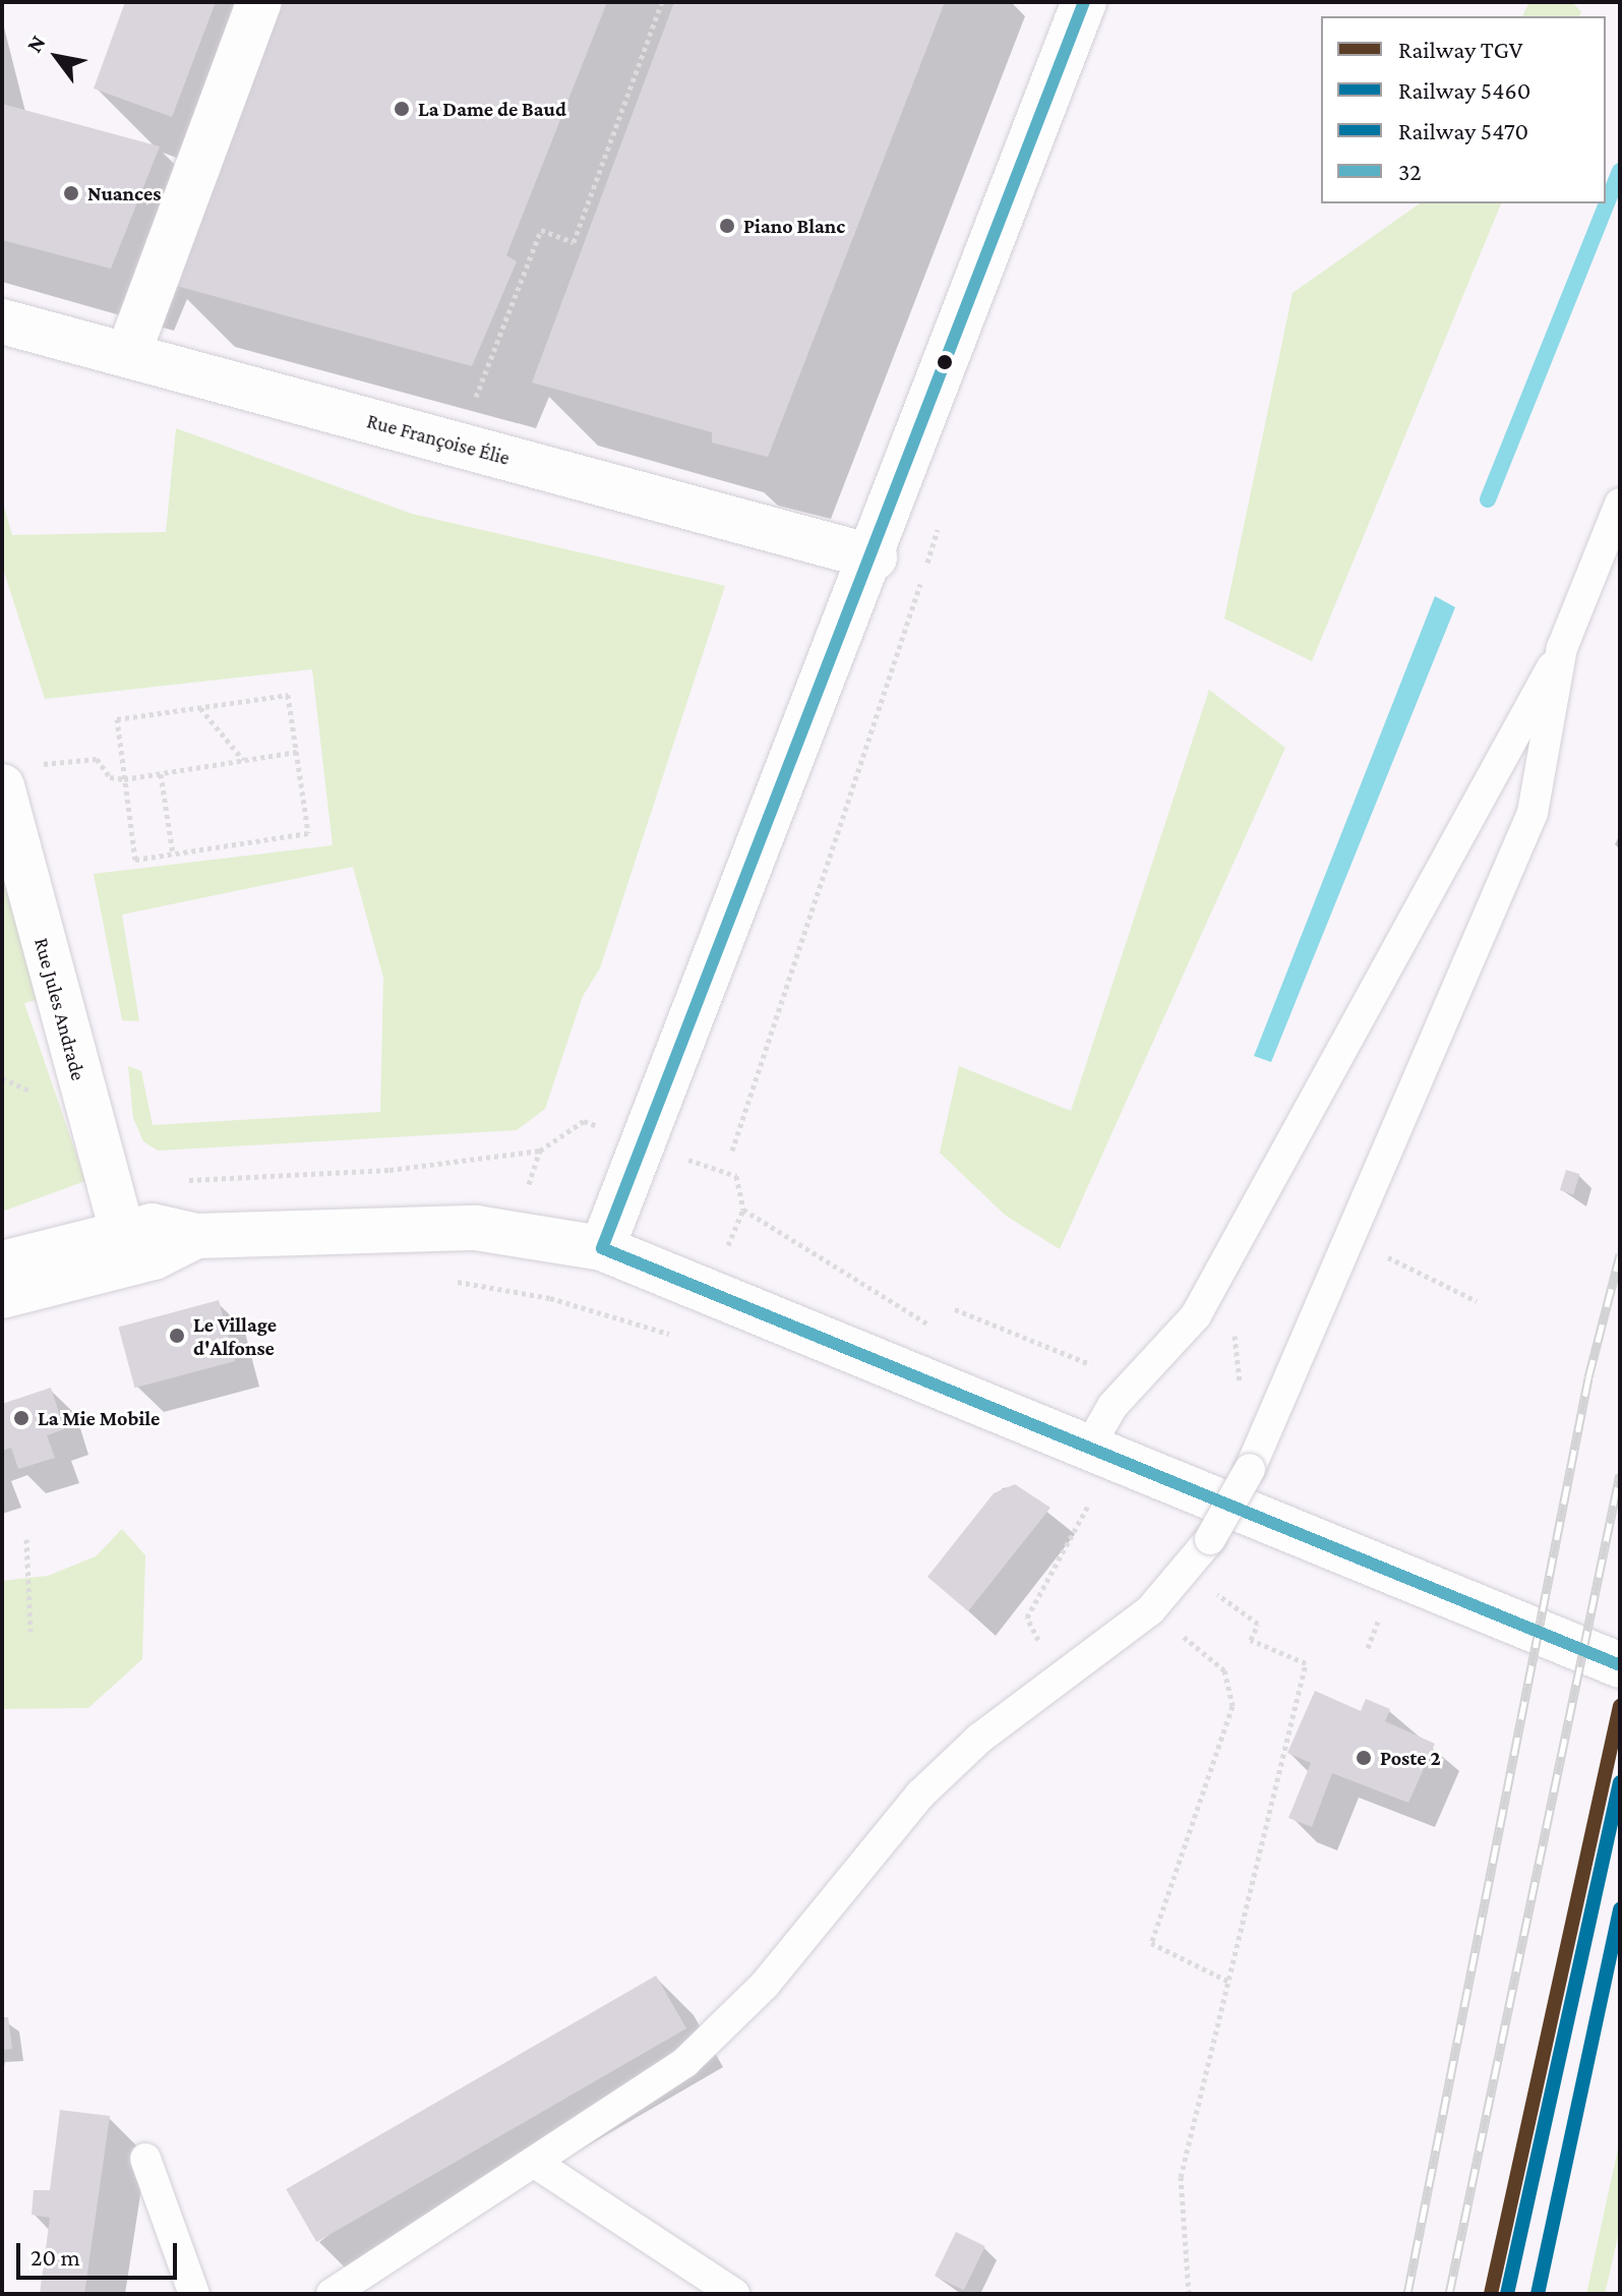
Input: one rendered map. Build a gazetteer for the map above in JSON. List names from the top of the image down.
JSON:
{
  "streets": {
    "street": ["Rue Françoise Élie", "Rue Jules Andrade"]
  },
  "places": [
    "La Dame de Baud",
    "Nuances",
    "Piano Blanc",
    "Le Village d'Alfonse",
    "La Mie Mobile",
    "Poste 2"
  ],
  "lines": [
    "transit line 32",
    "rail line TGV",
    "rail line 5460",
    "rail line 5470"
  ],
  "legend": [
    "Railway TGV",
    "Railway 5460",
    "Railway 5470",
    "32"
  ],
  "scale_bar": "20 m",
  "north": "top left"
}
